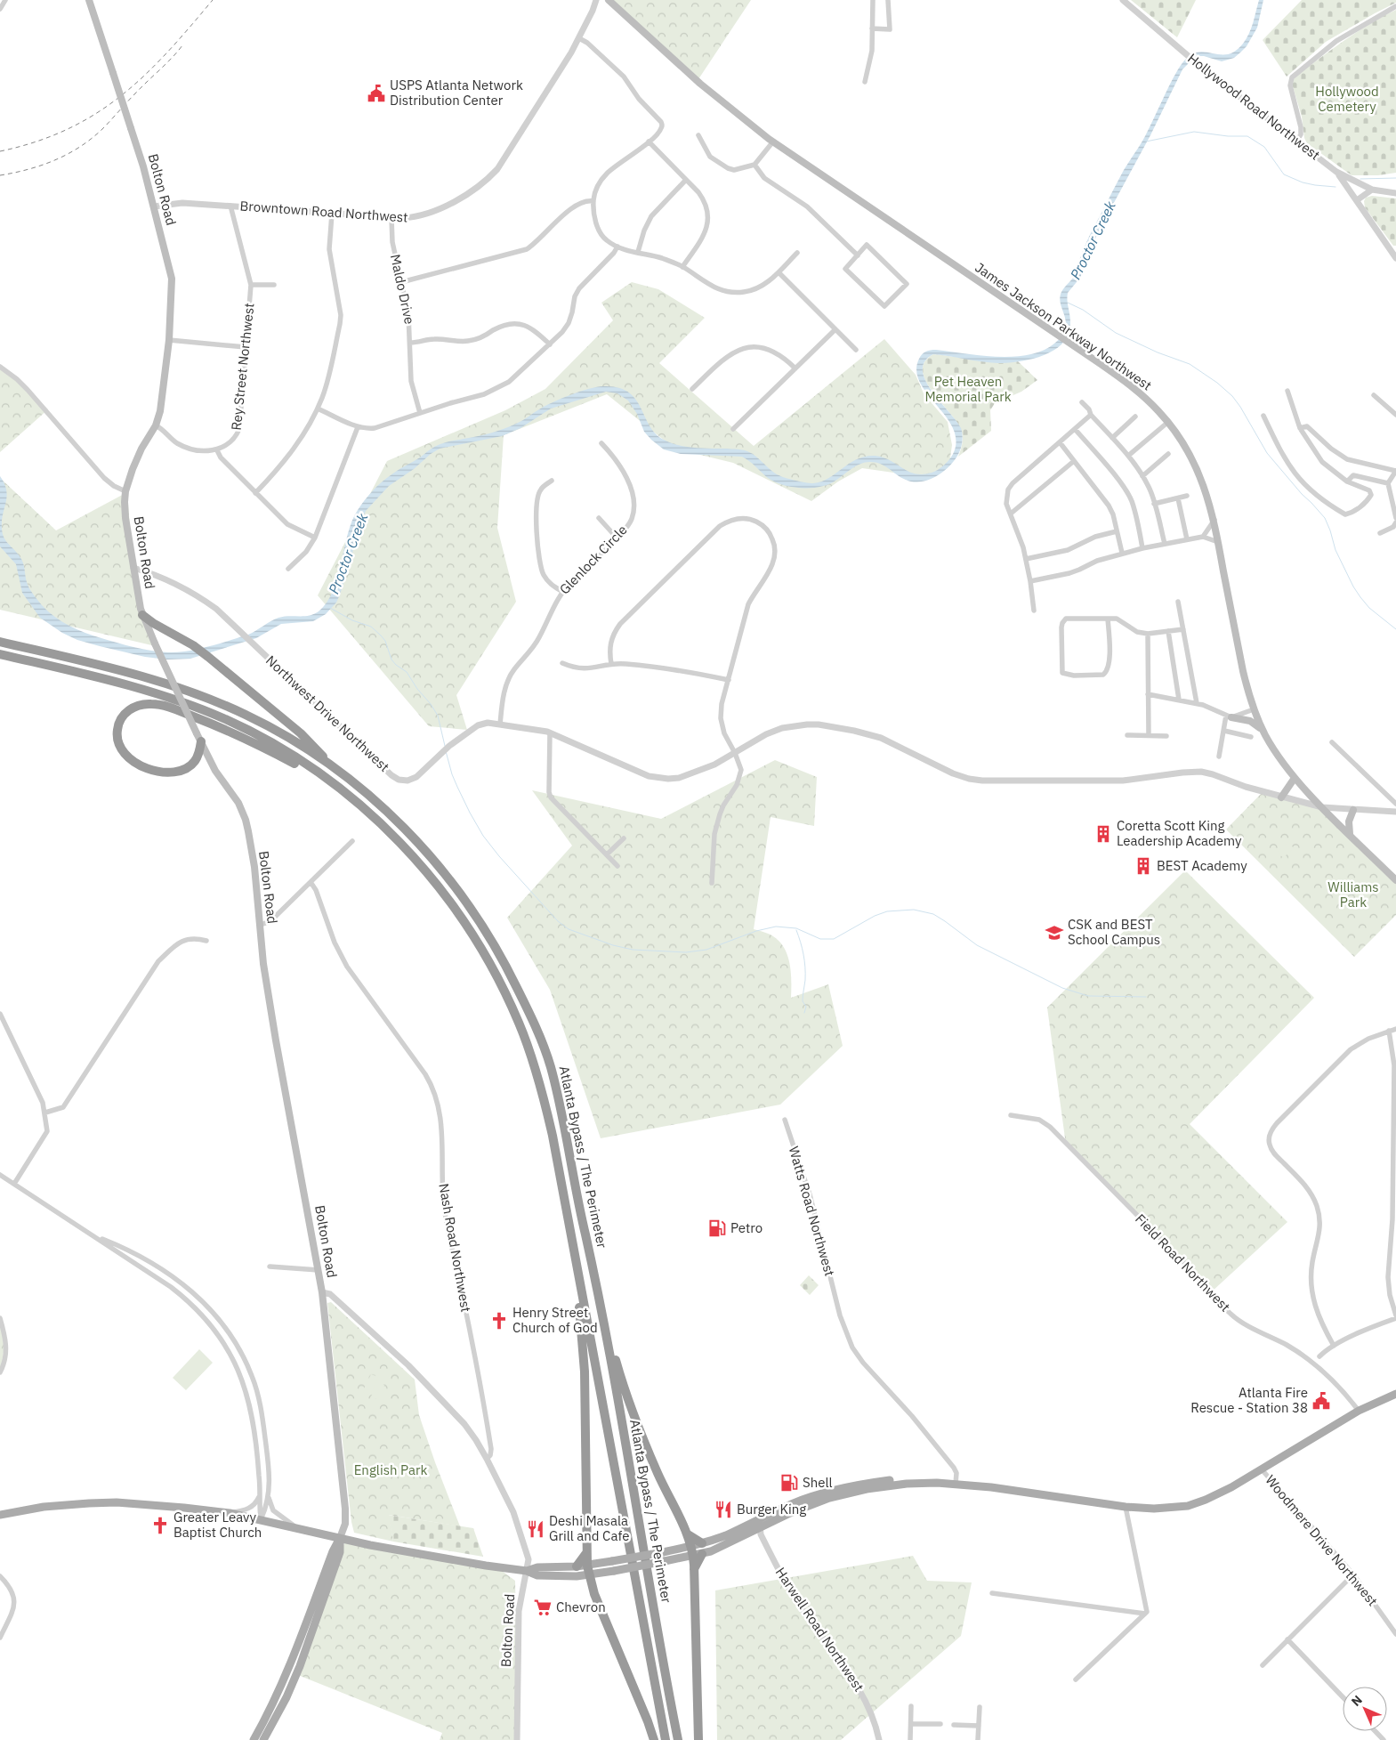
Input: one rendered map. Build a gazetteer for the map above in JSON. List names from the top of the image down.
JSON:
{
  "streets": {
    "highway": ["Atlanta Bypass / The Perimeter"],
    "main road": ["Bolton Road", "James Jackson Parkway Northwest"],
    "street": [
      "Hollywood Road Northwest",
      "Browntown Road Northwest",
      "Maldo Drive",
      "Rey Street Northwest",
      "Glenlock Circle",
      "Northwest Drive Northwest",
      "Watts Road Northwest",
      "Nash Road Northwest",
      "Field Road Northwest",
      "Woodmere Drive Northwest",
      "Harwell Road Northwest"
    ]
  },
  "crossings": [
    ["Bolton Road", "Browntown Road Northwest"],
    ["Bolton Road", "Northwest Drive Northwest"],
    ["Bolton Road", "Nash Road Northwest"],
    ["Browntown Road Northwest", "Maldo Drive"],
    ["Browntown Road Northwest", "Rey Street Northwest"],
    ["James Jackson Parkway Northwest", "Northwest Drive Northwest"],
    ["Glenlock Circle", "Northwest Drive Northwest"]
  ],
  "water": ["Proctor Creek"],
  "parks": [
    "Hollywood Cemetery",
    "Pet Heaven Memorial Park",
    "Williams Park",
    "English Park"
  ],
  "places": {
    "public building": ["USPS Atlanta Network Distribution Center", "Atlanta Fire Rescue - Station 38"],
    "building": ["Coretta Scott King Leadership Academy", "BEST Academy"],
    "school or university": ["CSK and BEST School Campus"],
    "fuel station": ["Petro", "Shell"],
    "church": ["Henry Street Church of God", "Greater Leavy Baptist Church"],
    "restaurant": ["Burger King", "Deshi Masala Grill and Cafe"],
    "supermarket": ["Chevron"]
  },
  "north": "top left"
}
